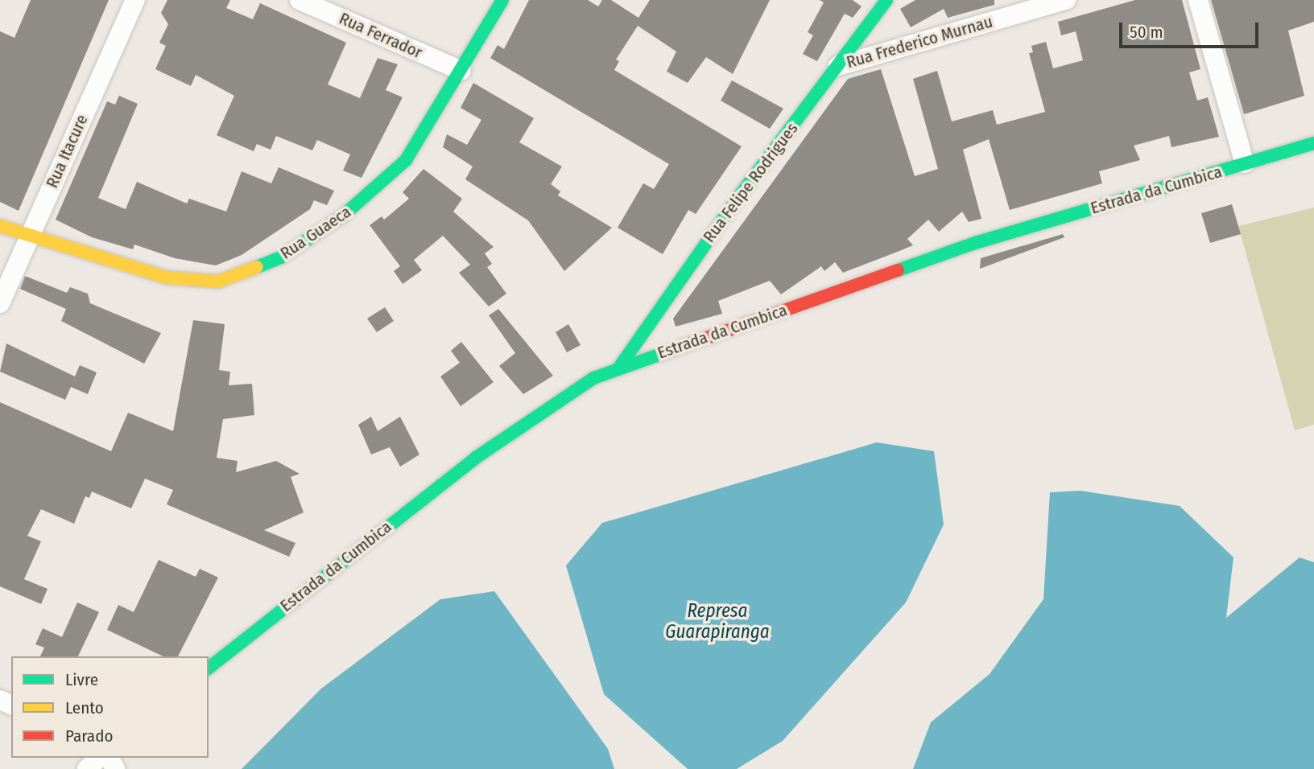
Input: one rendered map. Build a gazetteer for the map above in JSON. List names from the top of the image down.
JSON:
{
  "streets": {
    "street": [
      "Rua Ferrador",
      "Rua Frederico Murnau",
      "Rua Itacure",
      "Rua Felipe Rodrigues",
      "Estrada da Cumbica",
      "Rua Guaeca"
    ]
  },
  "crossings": [
    ["Rua Ferrador", "Rua Guaeca"],
    ["Rua Frederico Murnau", "Rua Felipe Rodrigues"],
    ["Rua Itacure", "Rua Guaeca"],
    ["Rua Felipe Rodrigues", "Estrada da Cumbica"]
  ],
  "water": ["Represa Guarapiranga"],
  "legend": ["Livre", "Lento", "Parado"],
  "scale_bar": "50 m"
}
